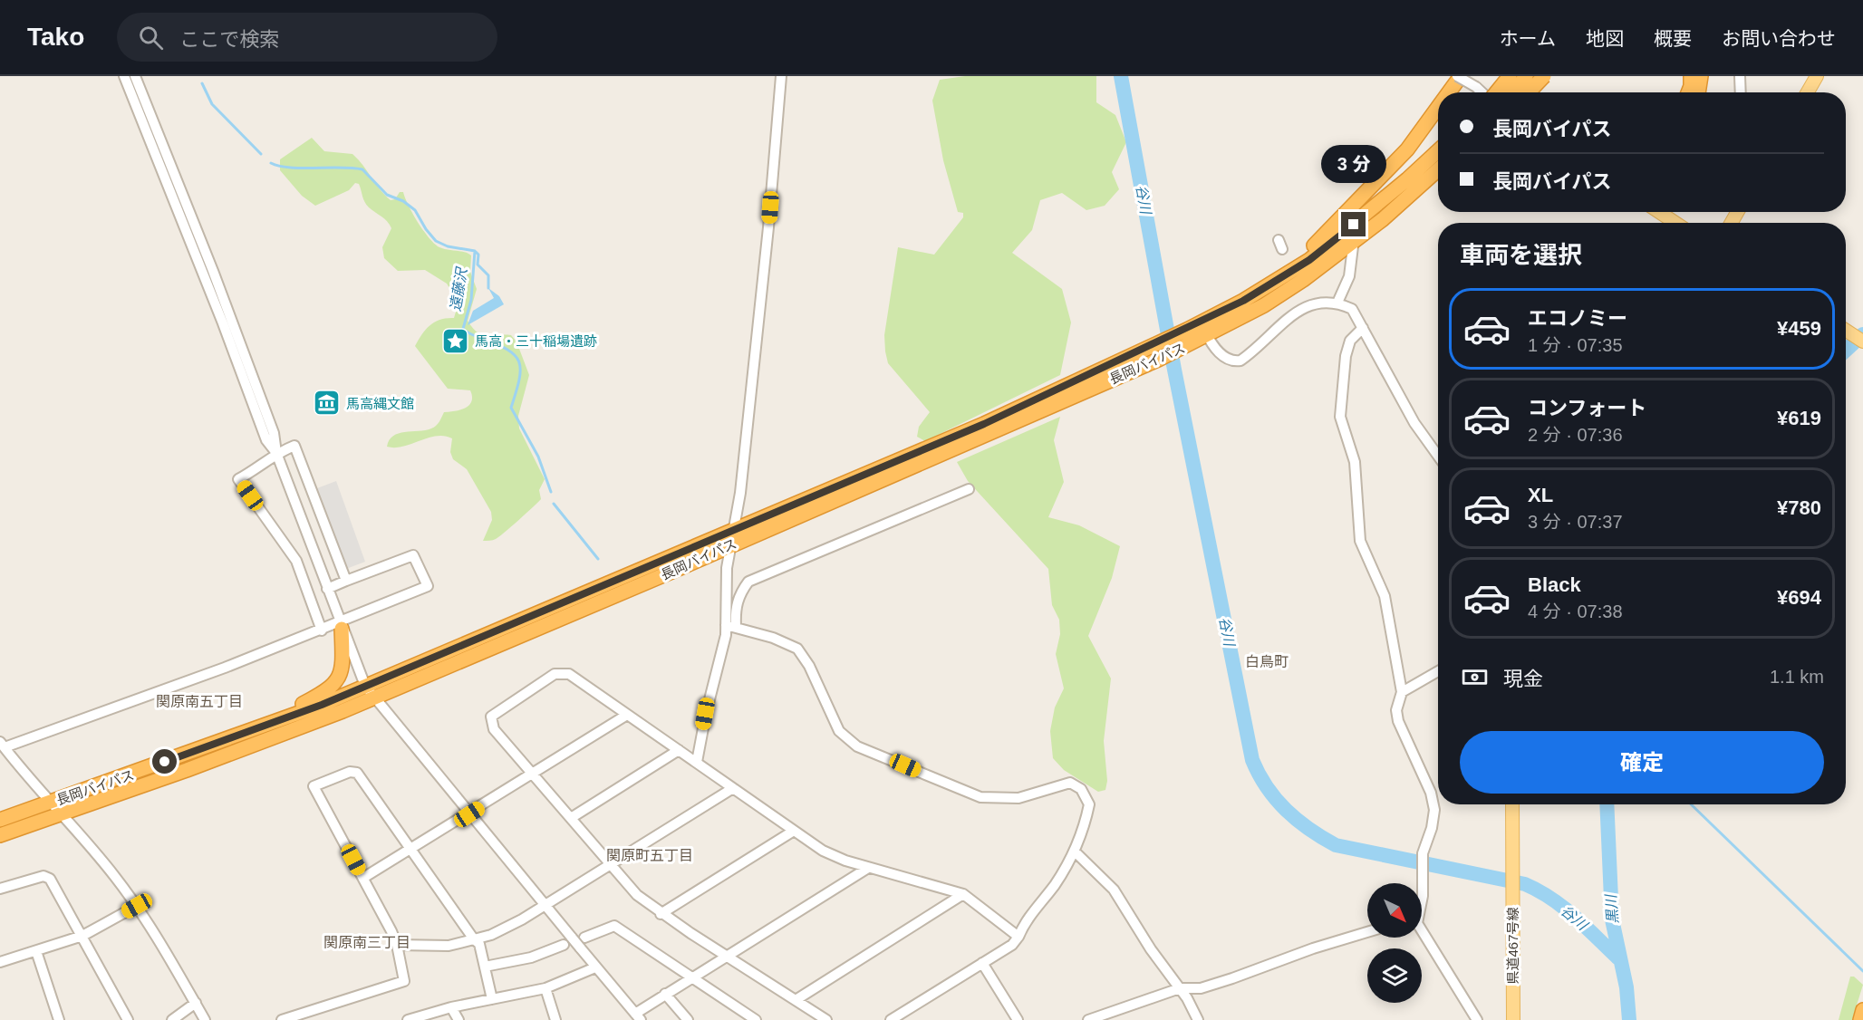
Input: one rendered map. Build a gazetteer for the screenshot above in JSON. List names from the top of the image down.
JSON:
{
  "streets": {
    "highway": ["長岡バイパス"],
    "main road": ["県道467号線"]
  },
  "districts": [
    "白鳥町",
    "関原南五丁目",
    "関原町五丁目",
    "関原南三丁目"
  ],
  "water": ["谷川", "遠藤沢", "黒川"],
  "places": {
    "place": ["馬高・三十稲場遺跡"],
    "museum": ["馬高縄文館"]
  },
  "north": "bottom right",
  "page": {
    "header": "Tako",
    "search": "ここで検索",
    "nav": [
      "ホーム",
      "地図",
      "概要",
      "お問い合わせ"
    ],
    "banner": ["長岡バイパス", "長岡バイパス"],
    "bubble": "3 分",
    "heading": "車両を選択",
    "list": [
      {
        "name": "エコノミー",
        "note": "1 分 · 07:35",
        "value": "¥459"
      },
      {
        "name": "コンフォート",
        "note": "2 分 · 07:36",
        "value": "¥619"
      },
      {
        "name": "XL",
        "note": "3 分 · 07:37",
        "value": "¥780"
      },
      {
        "name": "Black",
        "note": "4 分 · 07:38",
        "value": "¥694"
      }
    ],
    "pay": ["現金", "1.1 km"],
    "buttons": "確定"
  }
}
